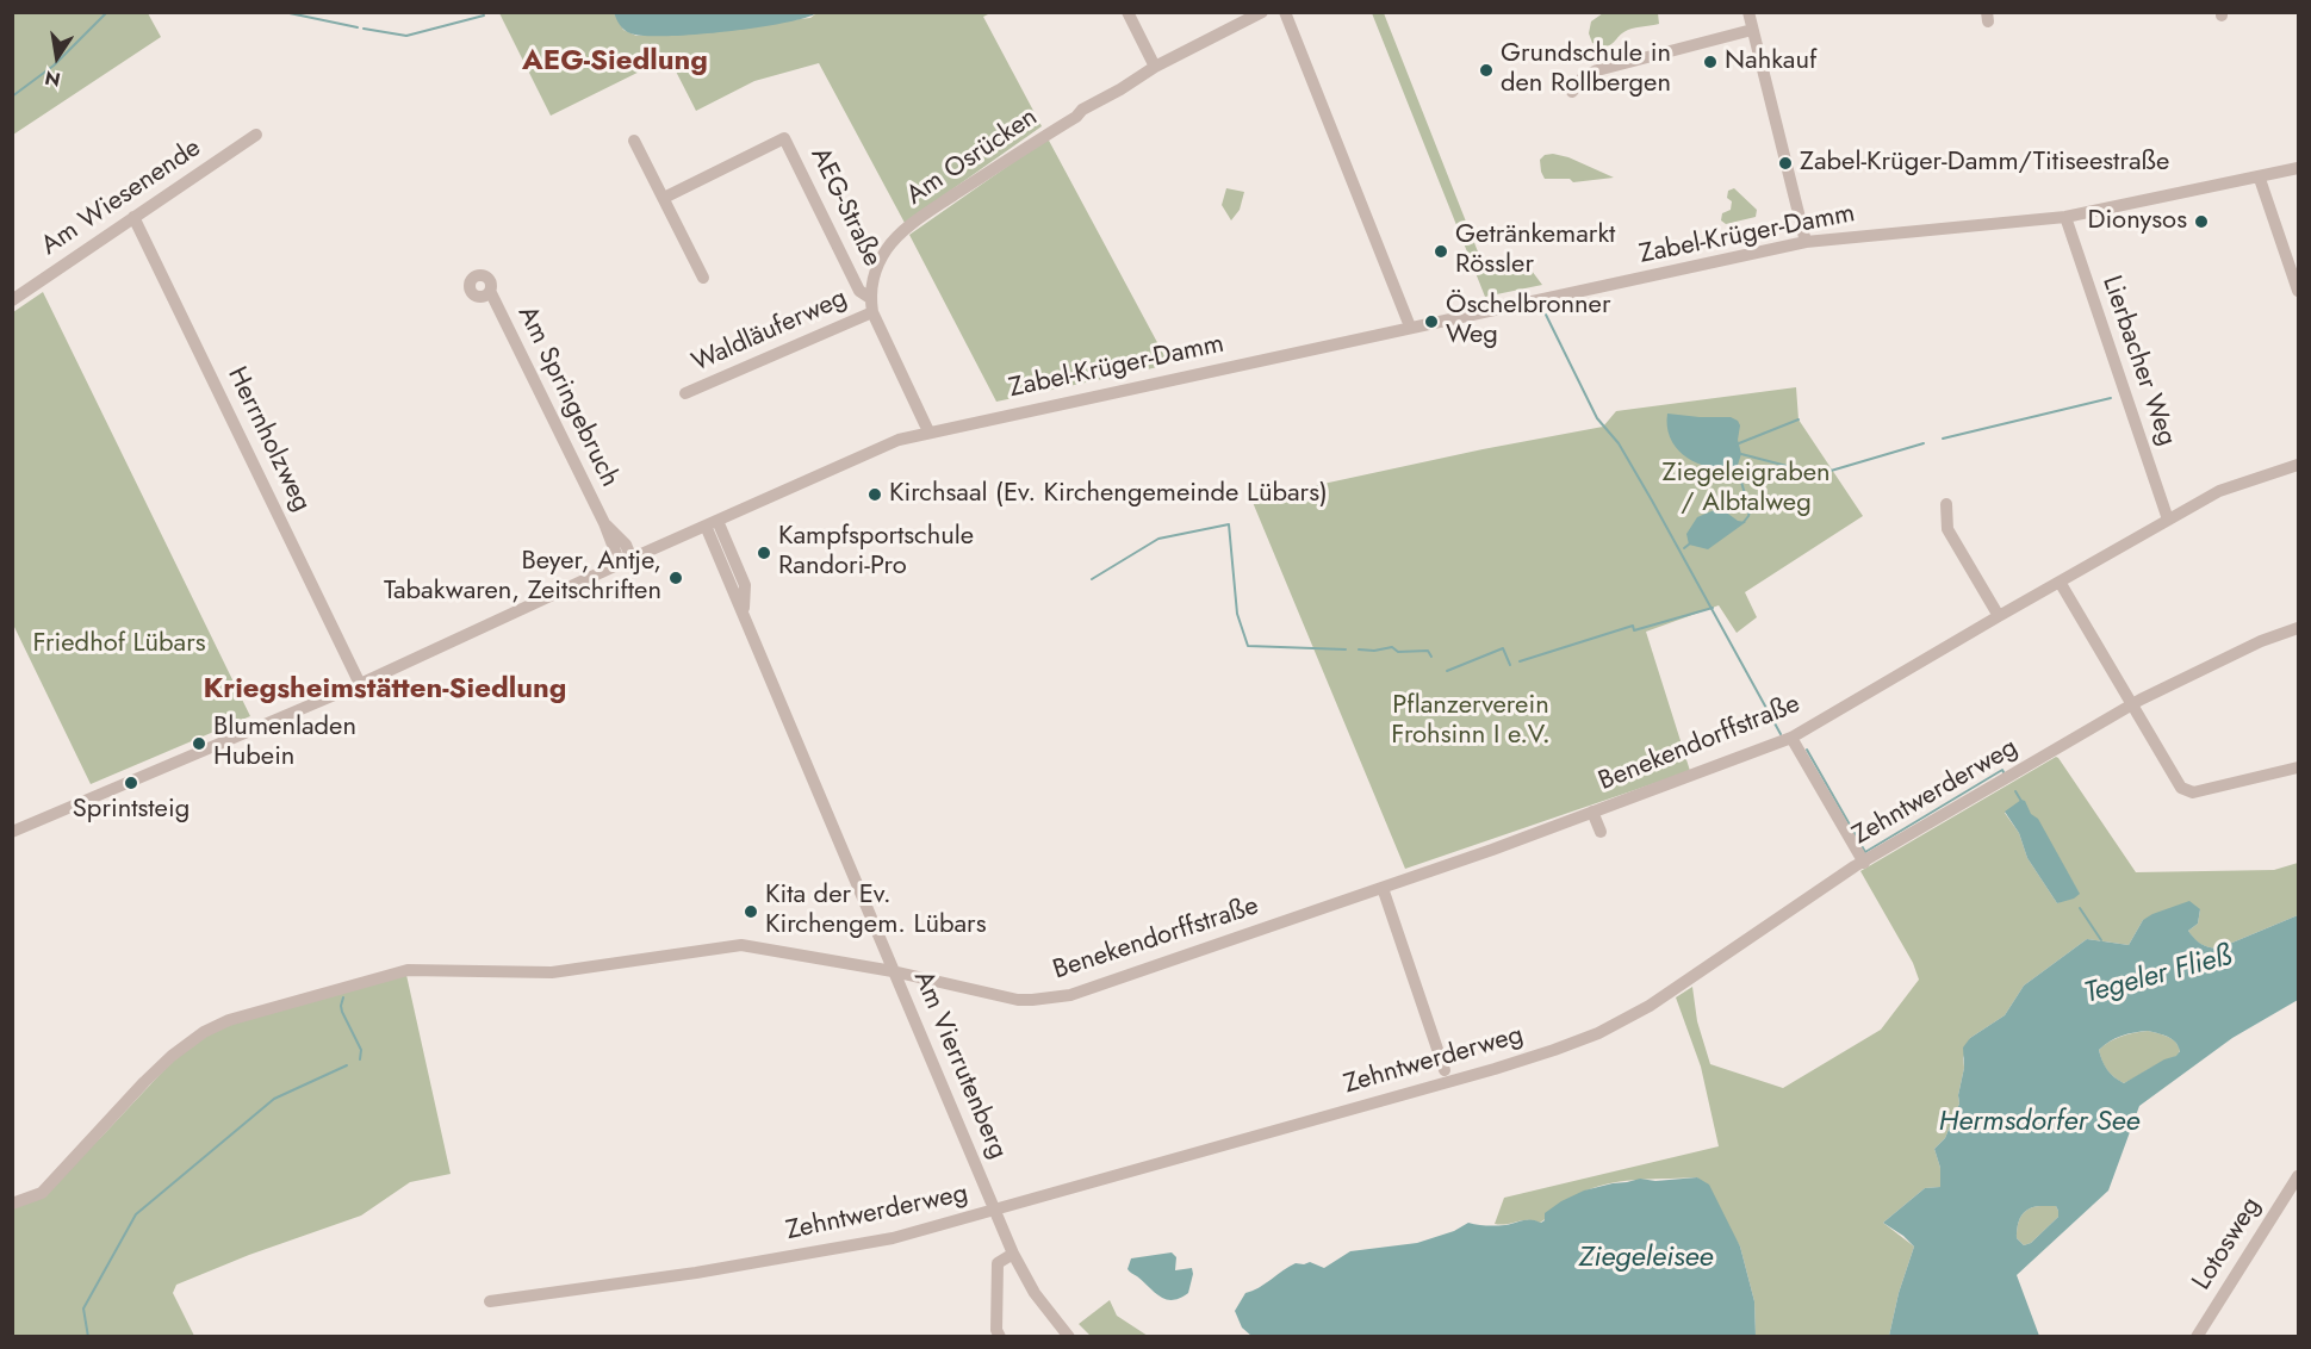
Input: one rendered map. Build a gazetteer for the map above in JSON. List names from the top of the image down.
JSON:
{
  "streets": {
    "street": [
      "Am Osrücken",
      "Am Wiesenende",
      "AEG-Straße",
      "Zabel-Krüger-Damm",
      "Waldläuferweg",
      "Lierbacher Weg",
      "Am Springebruch",
      "Herrnholzweg",
      "Benekendorffstraße",
      "Zehntwerderweg",
      "Am Vierrutenberg",
      "Lotosweg"
    ]
  },
  "crossings": [
    ["Am Osrücken", "AEG-Straße"],
    ["Am Osrücken", "Waldläuferweg"],
    ["Am Wiesenende", "Herrnholzweg"],
    ["AEG-Straße", "Waldläuferweg"],
    ["Zabel-Krüger-Damm", "Lierbacher Weg"],
    ["Zabel-Krüger-Damm", "Am Springebruch"],
    ["Zabel-Krüger-Damm", "Herrnholzweg"],
    ["Zabel-Krüger-Damm", "Am Vierrutenberg"],
    ["Lierbacher Weg", "Benekendorffstraße"],
    ["Benekendorffstraße", "Am Vierrutenberg"],
    ["Zehntwerderweg", "Am Vierrutenberg"]
  ],
  "districts": ["AEG-Siedlung", "Kriegsheimstätten-Siedlung"],
  "water": ["Tegeler Fließ", "Hermsdorfer See", "Ziegeleisee"],
  "parks": ["Ziegeleigraben / Albtalweg", "Friedhof Lübars", "Pflanzerverein Frohsinn I e.V."],
  "places": [
    "Nahkauf",
    "Grundschule in den Rollbergen",
    "Zabel-Krüger-Damm/Titiseestraße",
    "Dionysos",
    "Getränkemarkt Rössler",
    "Öschelbronner Weg",
    "Kirchsaal (Ev. Kirchengemeinde Lübars)",
    "Kampfsportschule Randori-Pro",
    "Beyer, Antje, Tabakwaren, Zeitschriften",
    "Blumenladen Hubein",
    "Sprintsteig",
    "Kita der Ev. Kirchengem. Lübars"
  ],
  "north": "bottom"
}
